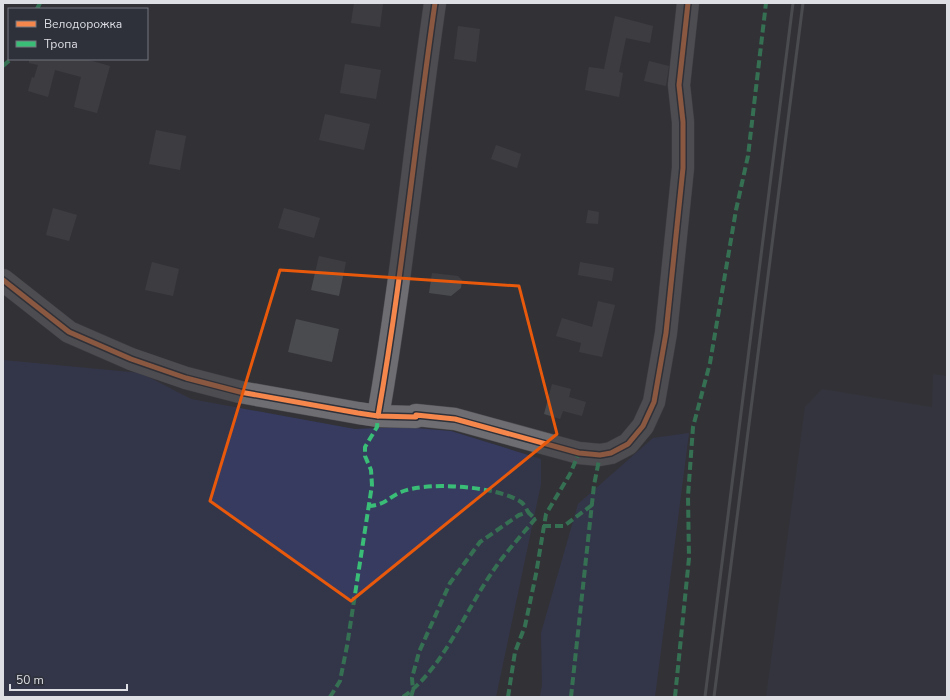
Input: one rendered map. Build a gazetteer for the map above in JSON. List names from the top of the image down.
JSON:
{
  "legend": ["Велодорожка", "Тропа"],
  "scale_bar": "50 m"
}
